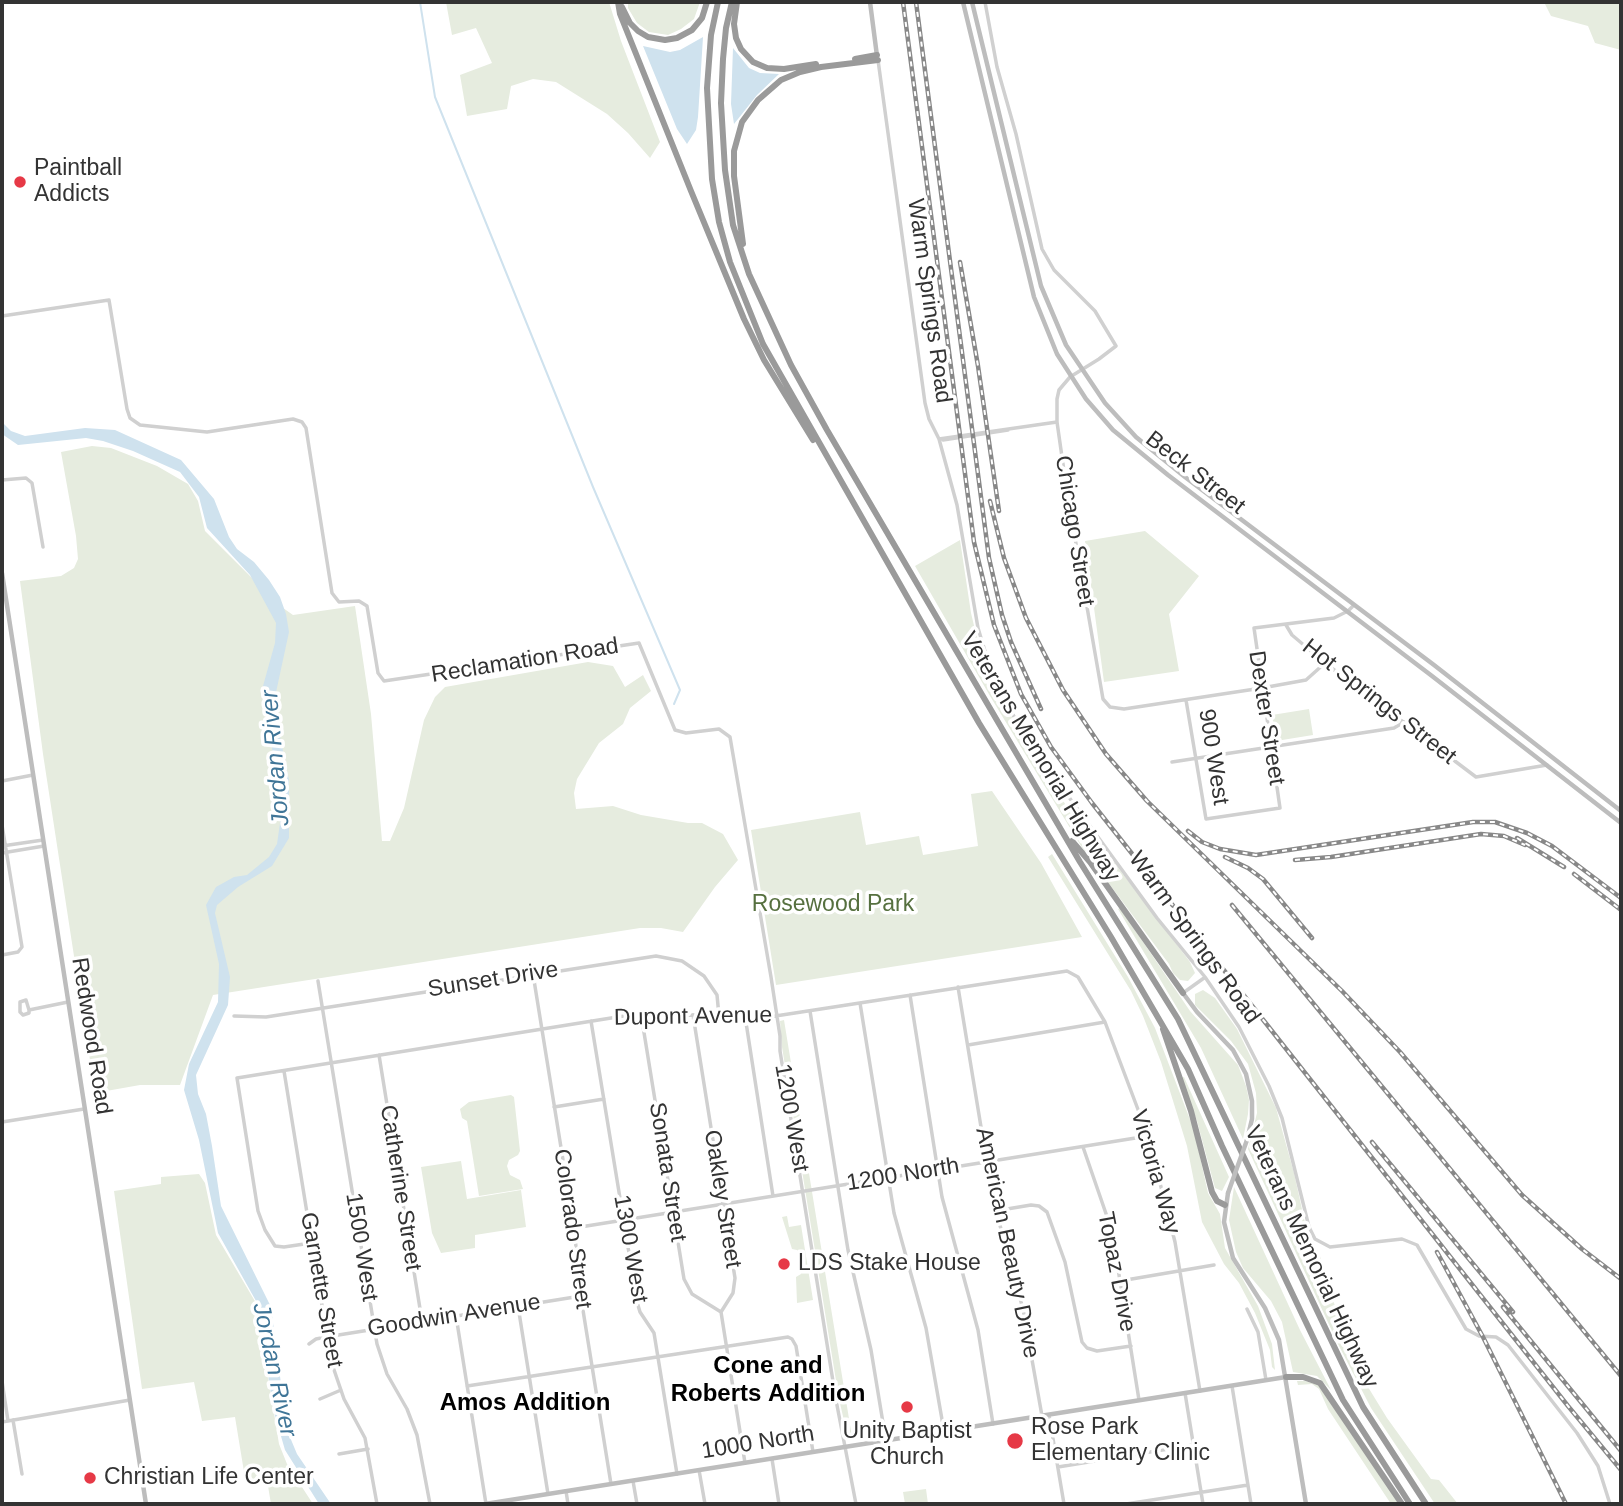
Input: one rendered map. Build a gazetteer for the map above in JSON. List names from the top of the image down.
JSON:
{
  "streets": {
    "highway": ["Veterans Memorial Highway"],
    "main road": [
      "Warm Springs Road",
      "Beck Street",
      "Redwood Road",
      "1000 North"
    ],
    "street": [
      "Chicago Street",
      "Reclamation Road",
      "Hot Springs Street",
      "Dexter Street",
      "900 West",
      "Sunset Drive",
      "Dupont Avenue",
      "1200 West",
      "Sonata Street",
      "Victoria Way",
      "1200 North",
      "Catherine Street",
      "Oakley Street",
      "Colorado Street",
      "American Beauty Drive",
      "1500 West",
      "1300 West",
      "Topaz Drive",
      "Garnette Street",
      "Goodwin Avenue"
    ]
  },
  "crossings": [
    ["Beck Street", "Chicago Street"],
    ["Beck Street", "Hot Springs Street"],
    ["Chicago Street", "900 West"],
    ["Reclamation Road", "1200 West"],
    ["Hot Springs Street", "Dexter Street"],
    ["Dexter Street", "900 West"],
    ["Sunset Drive", "Dupont Avenue"],
    ["Sunset Drive", "Colorado Street"],
    ["Sunset Drive", "1500 West"],
    ["Dupont Avenue", "1200 West"],
    ["Dupont Avenue", "Sonata Street"],
    ["Dupont Avenue", "Victoria Way"],
    ["Dupont Avenue", "Catherine Street"],
    ["Dupont Avenue", "Oakley Street"],
    ["Dupont Avenue", "Colorado Street"],
    ["Dupont Avenue", "American Beauty Drive"],
    ["Dupont Avenue", "1500 West"],
    ["Dupont Avenue", "1300 West"],
    ["Dupont Avenue", "Garnette Street"],
    ["1200 West", "1200 North"],
    ["1200 West", "1000 North"],
    ["Sonata Street", "1200 North"],
    ["Sonata Street", "Oakley Street"],
    ["Victoria Way", "1200 North"],
    ["Victoria Way", "1000 North"],
    ["1200 North", "Oakley Street"],
    ["1200 North", "Colorado Street"],
    ["1200 North", "American Beauty Drive"],
    ["1200 North", "1300 West"],
    ["1200 North", "Topaz Drive"],
    ["Catherine Street", "Goodwin Avenue"],
    ["Colorado Street", "Goodwin Avenue"],
    ["Colorado Street", "1000 North"],
    ["American Beauty Drive", "1000 North"],
    ["1500 West", "Goodwin Avenue"],
    ["1300 West", "1000 North"],
    ["Topaz Drive", "1000 North"],
    ["Garnette Street", "Goodwin Avenue"]
  ],
  "districts": ["Cone and Roberts Addition", "Amos Addition"],
  "water": ["Jordan River"],
  "parks": ["Rosewood Park"],
  "places": [
    "Paintball Addicts",
    "LDS Stake House",
    "Unity Baptist Church",
    "Rose Park Elementary Clinic",
    "Christian Life Center"
  ]
}
